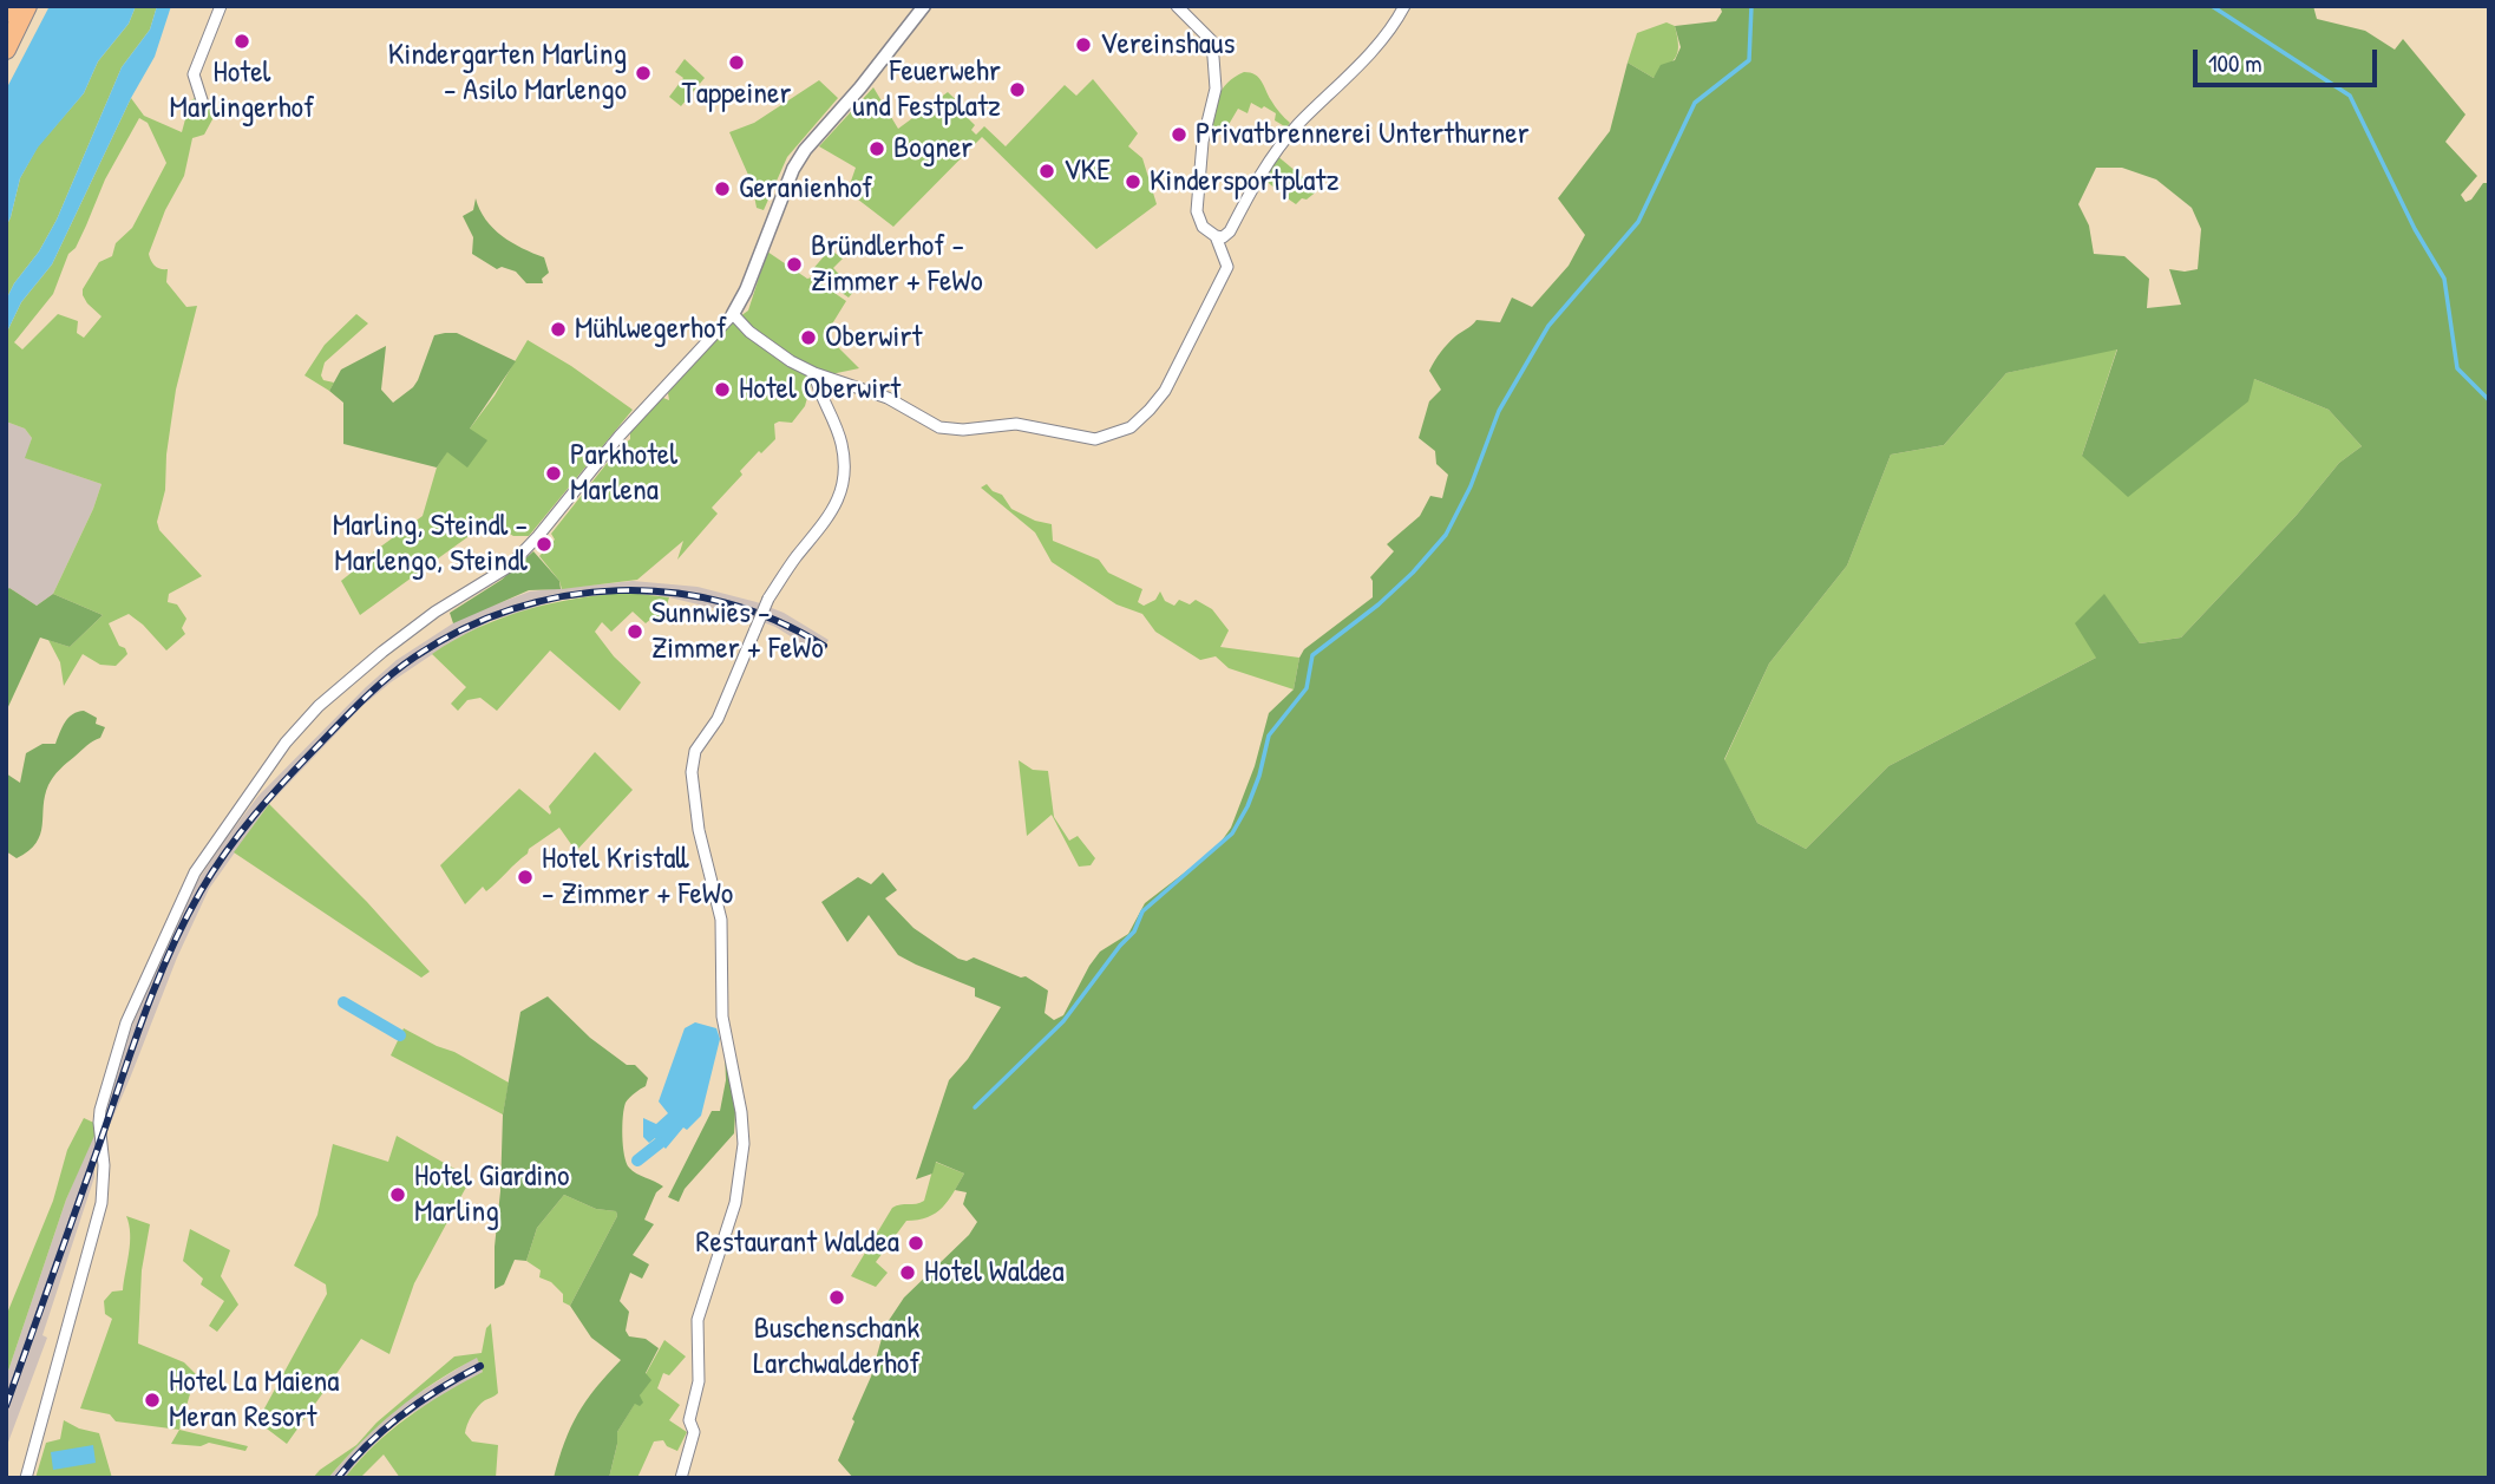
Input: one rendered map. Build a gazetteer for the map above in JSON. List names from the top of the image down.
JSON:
{
  "places": [
    "Hotel Marlingerhof",
    "Vereinshaus",
    "Tappeiner",
    "Kindergarten Marling - Asilo Marlengo",
    "Feuerwehr und Festplatz",
    "Privatbrennerei Unterthurner",
    "Bogner",
    "VKE",
    "Kindersportplatz",
    "Geranienhof",
    "Bründlerhof - Zimmer + FeWo",
    "Mühlwegerhof",
    "Oberwirt",
    "Hotel Oberwirt",
    "Parkhotel Marlena",
    "Marling, Steindl - Marlengo, Steindl",
    "Sunnwies - Zimmer + FeWo",
    "Hotel Kristall - Zimmer + FeWo",
    "Hotel Giardino Marling",
    "Restaurant Waldea",
    "Hotel Waldea",
    "Buschenschank Larchwalderhof",
    "Hotel La Maiena Meran Resort"
  ],
  "scale_bar": "100 m"
}
